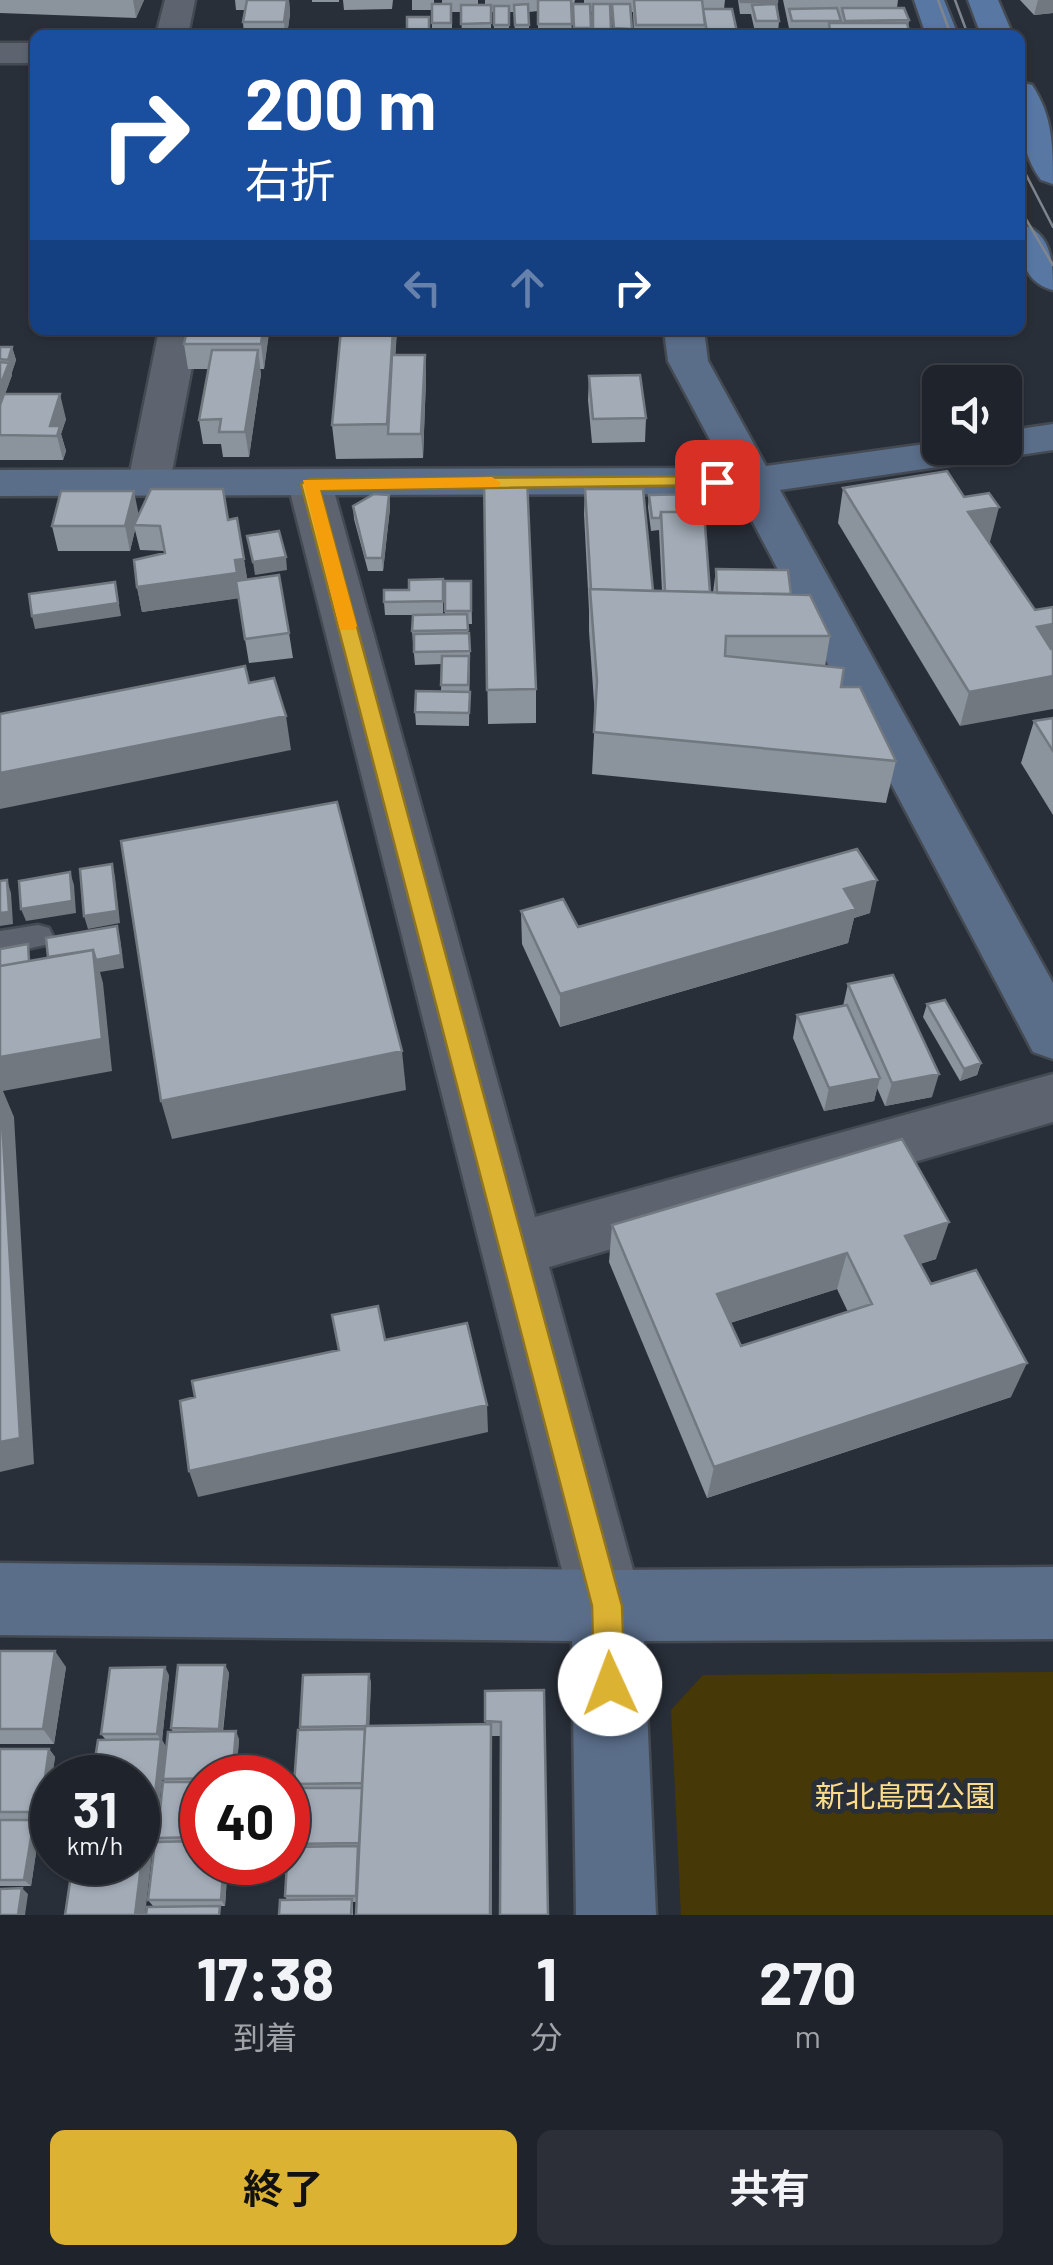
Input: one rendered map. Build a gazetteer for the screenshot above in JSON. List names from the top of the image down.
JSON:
{
  "parks": ["新北島西公園"],
  "page": {
    "turn": ["200 m", "右折"],
    "speed": "31 km/h",
    "limit": "40",
    "eta": [
      "17:38",
      "到着",
      "1",
      "分",
      "270",
      "m"
    ],
    "buttons": ["終了", "共有"]
  }
}
